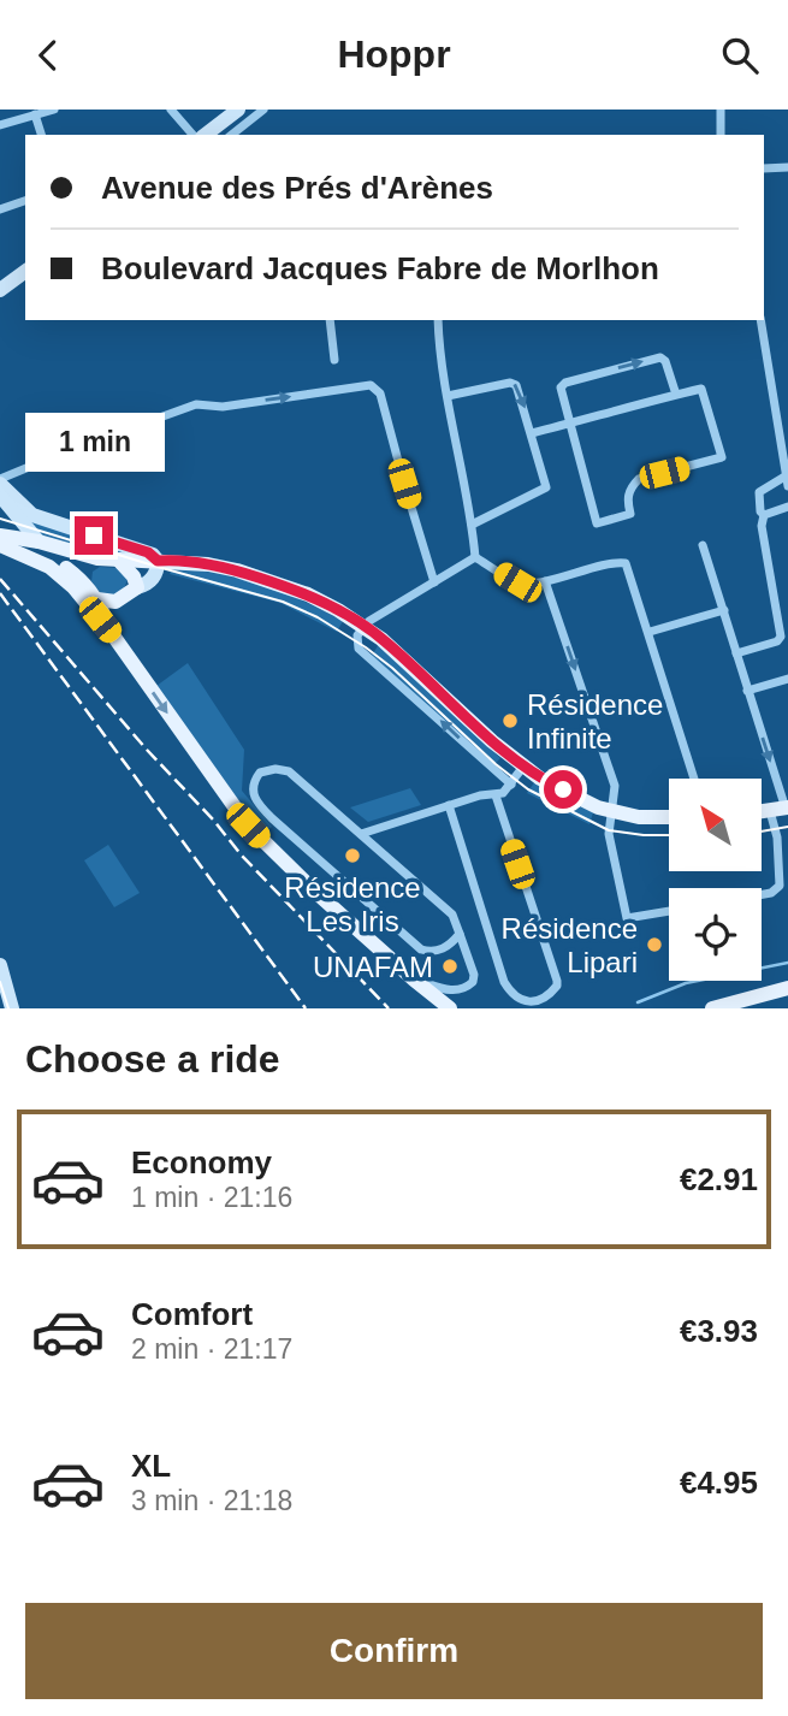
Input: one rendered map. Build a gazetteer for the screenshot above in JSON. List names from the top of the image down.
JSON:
{
  "places": [
    "Résidence Infinite",
    "Résidence Les Iris",
    "Résidence Lipari",
    "UNAFAM"
  ],
  "north": "top left",
  "page": {
    "header": "Hoppr",
    "banner": ["Avenue des Prés d'Arènes", "Boulevard Jacques Fabre de Morlhon"],
    "bubble": "1 min",
    "heading": "Choose a ride",
    "list": [
      {
        "name": "Economy",
        "note": "1 min · 21:16",
        "value": "€2.91"
      },
      {
        "name": "Comfort",
        "note": "2 min · 21:17",
        "value": "€3.93"
      },
      {
        "name": "XL",
        "note": "3 min · 21:18",
        "value": "€4.95"
      }
    ],
    "buttons": "Confirm"
  }
}
